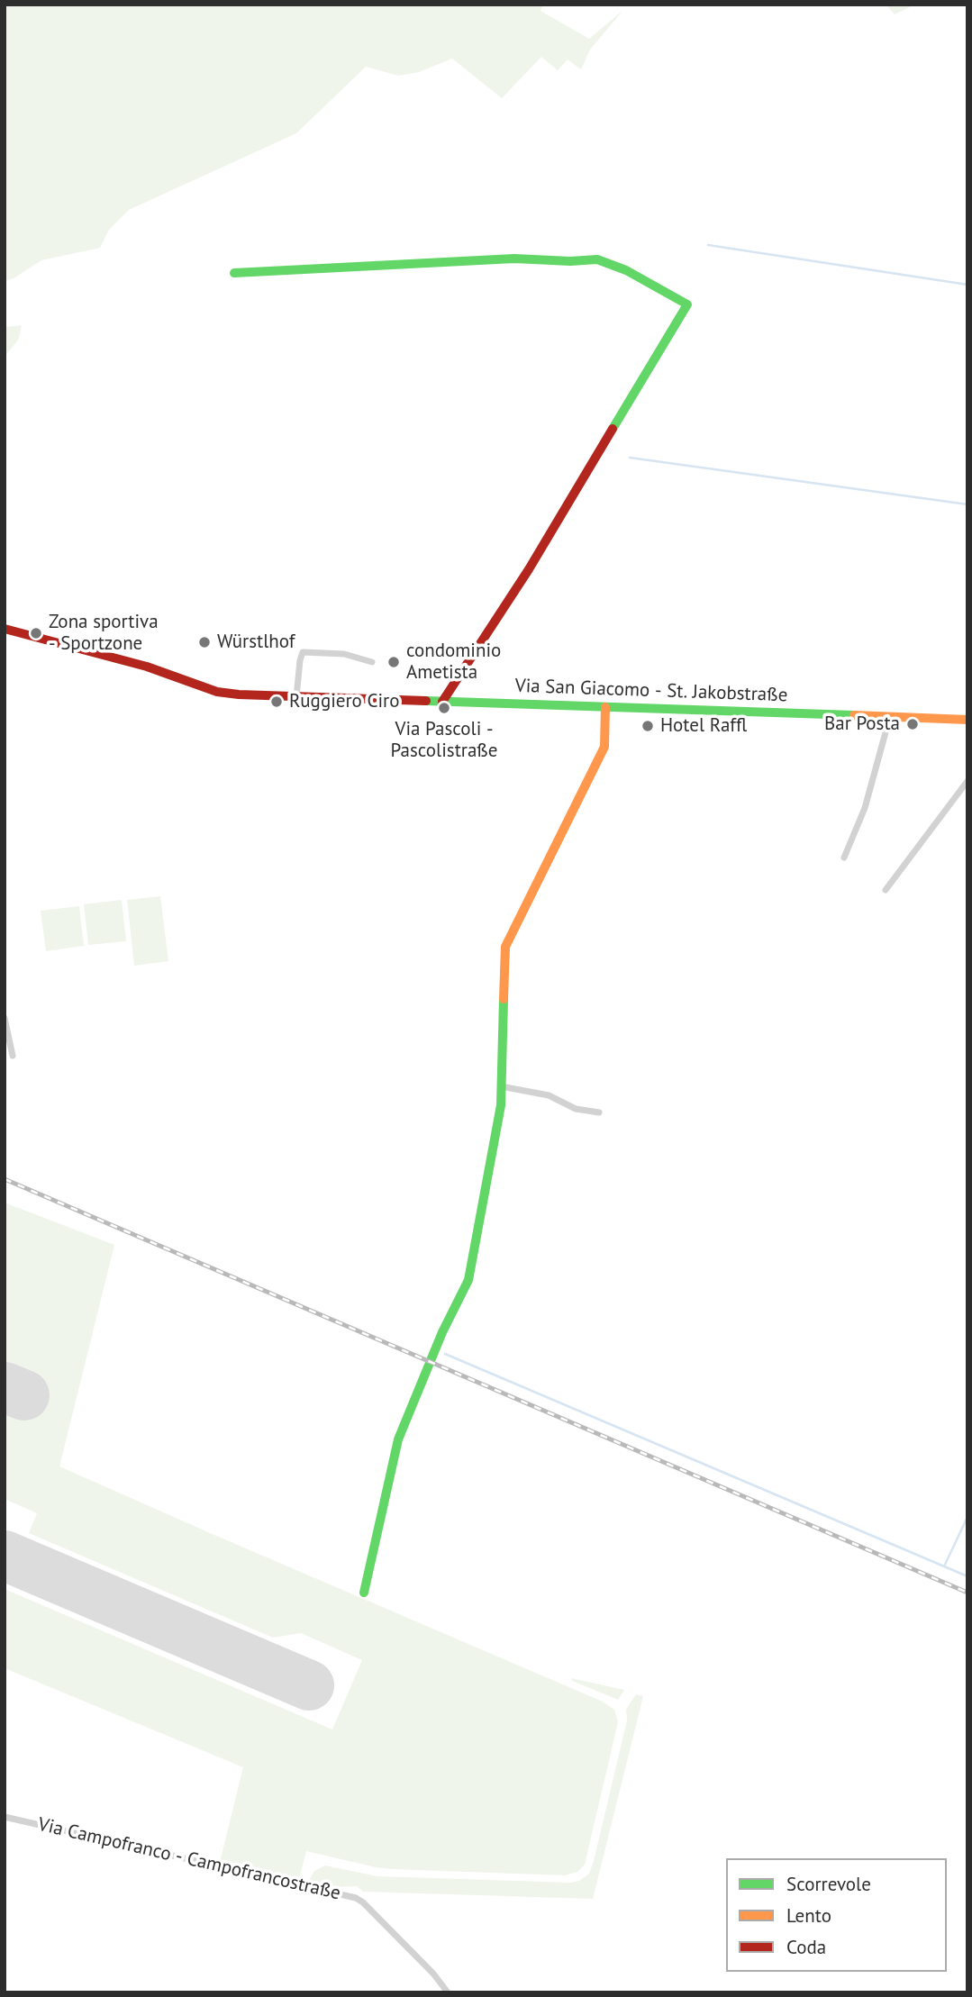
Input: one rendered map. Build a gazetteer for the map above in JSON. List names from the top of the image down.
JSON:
{
  "streets": {
    "street": ["Via San Giacomo - St. Jakobstraße", "Via Campofranco - Campofrancostraße"]
  },
  "places": [
    "Zona sportiva - Sportzone",
    "Würstlhof",
    "condominio Ametista",
    "Ruggiero Ciro",
    "Via Pascoli - Pascolistraße",
    "Bar Posta",
    "Hotel Raffl"
  ],
  "legend": ["Scorrevole", "Lento", "Coda"]
}
